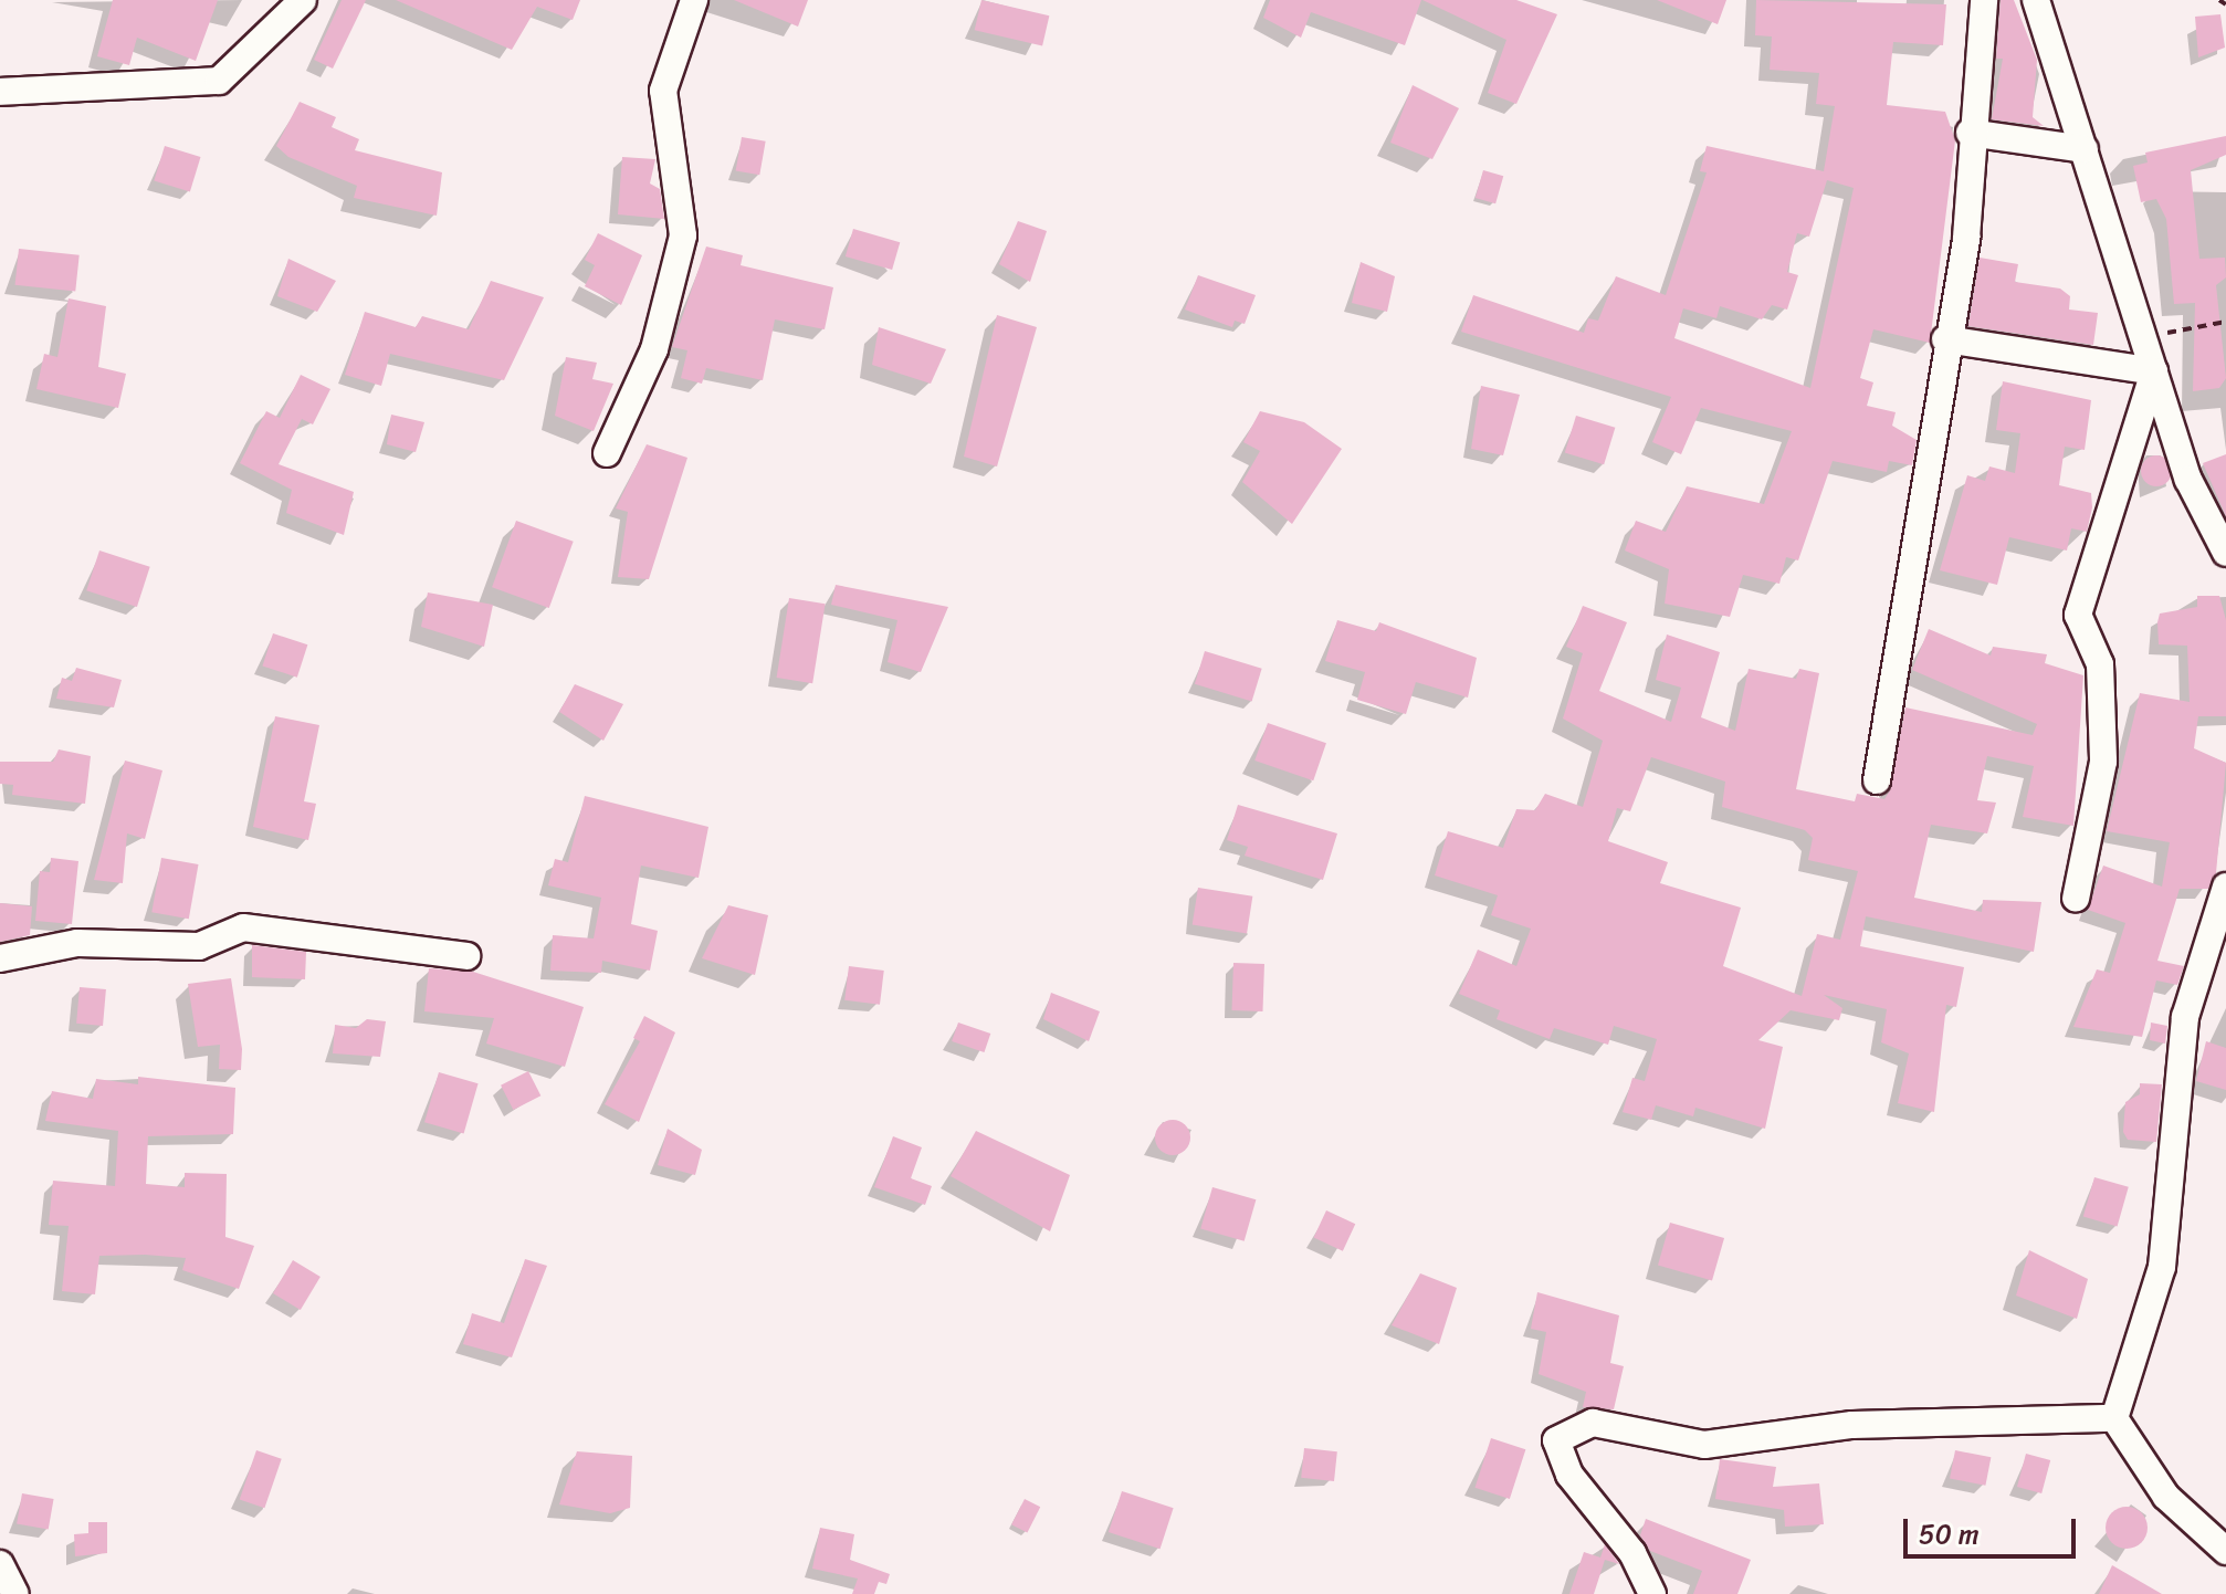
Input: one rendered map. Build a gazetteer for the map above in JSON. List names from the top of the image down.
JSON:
{
  "scale_bar": "50 m"
}
